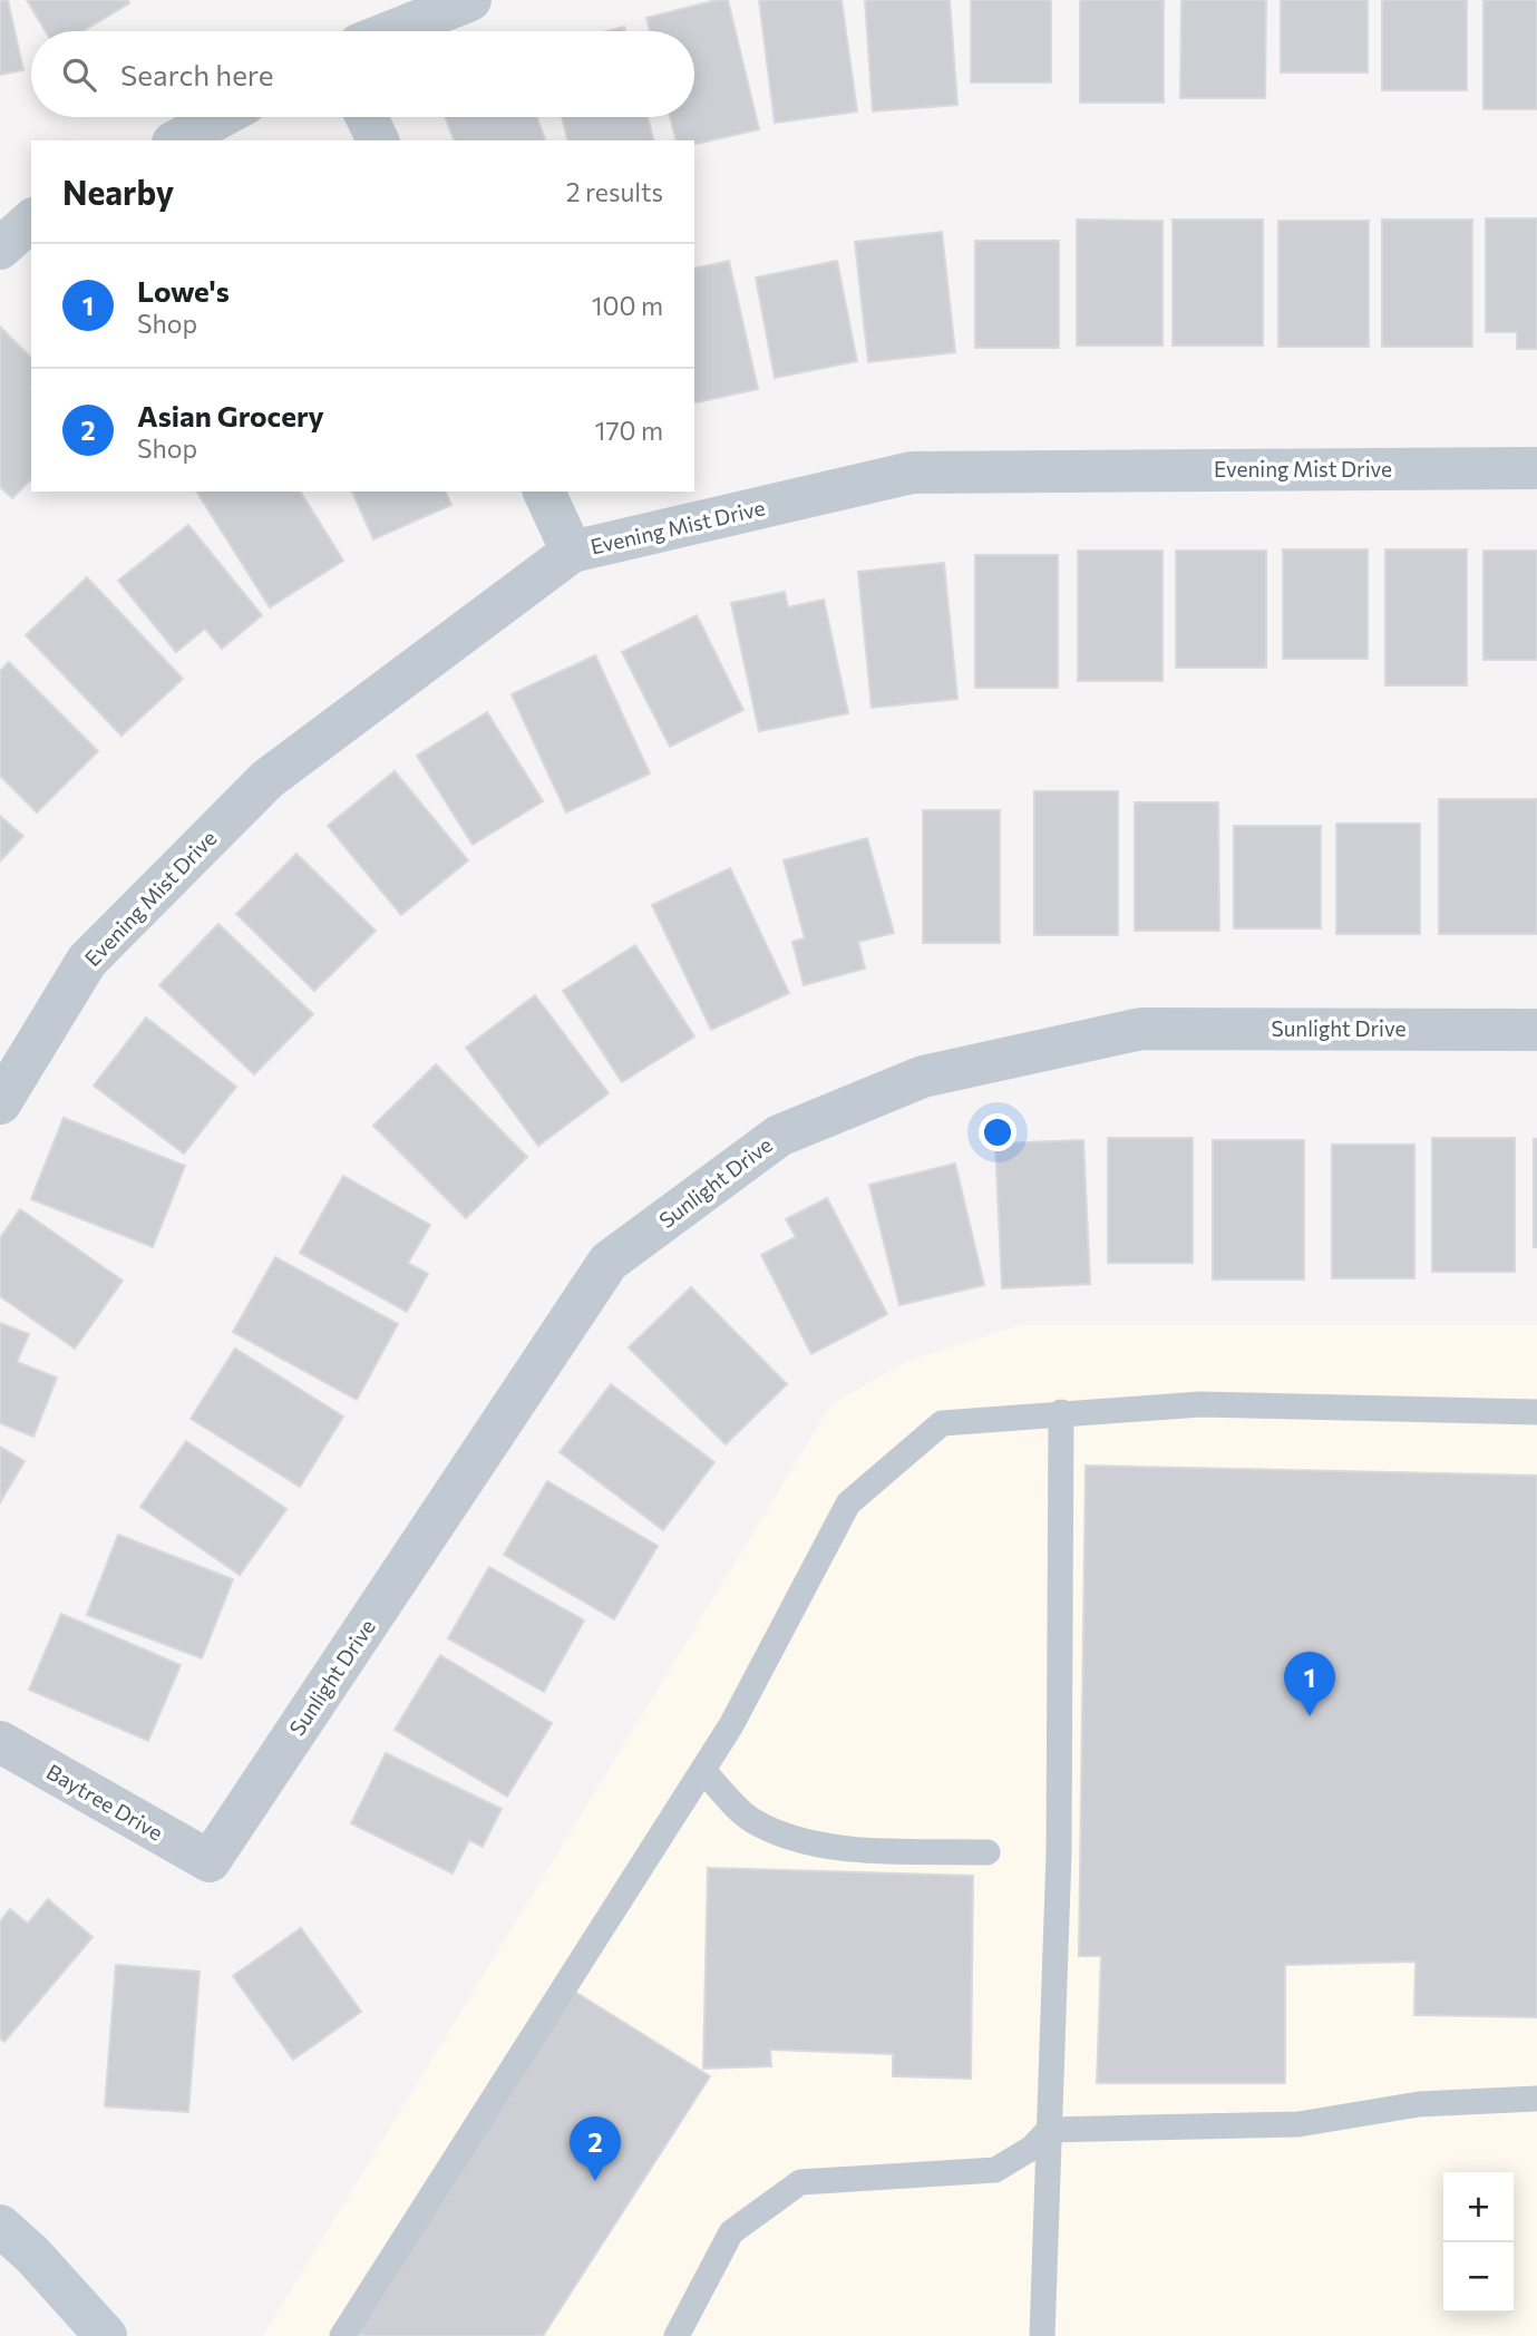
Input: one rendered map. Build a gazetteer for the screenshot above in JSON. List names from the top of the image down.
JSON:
{
  "streets": {
    "street": ["Evening Mist Drive", "Sunlight Drive", "Baytree Drive"]
  },
  "crossings": [
    ["Sunlight Drive", "Baytree Drive"]
  ],
  "page": {
    "search": "Search here",
    "heading": ["Nearby", "2 results"],
    "list": [
      {
        "mark": "1",
        "name": "Lowe's",
        "note": "Shop",
        "value": "100 m"
      },
      {
        "mark": "2",
        "name": "Asian Grocery",
        "note": "Shop",
        "value": "170 m"
      }
    ],
    "pins": ["1", "2"],
    "map_buttons": ["+", "−"]
  }
}
